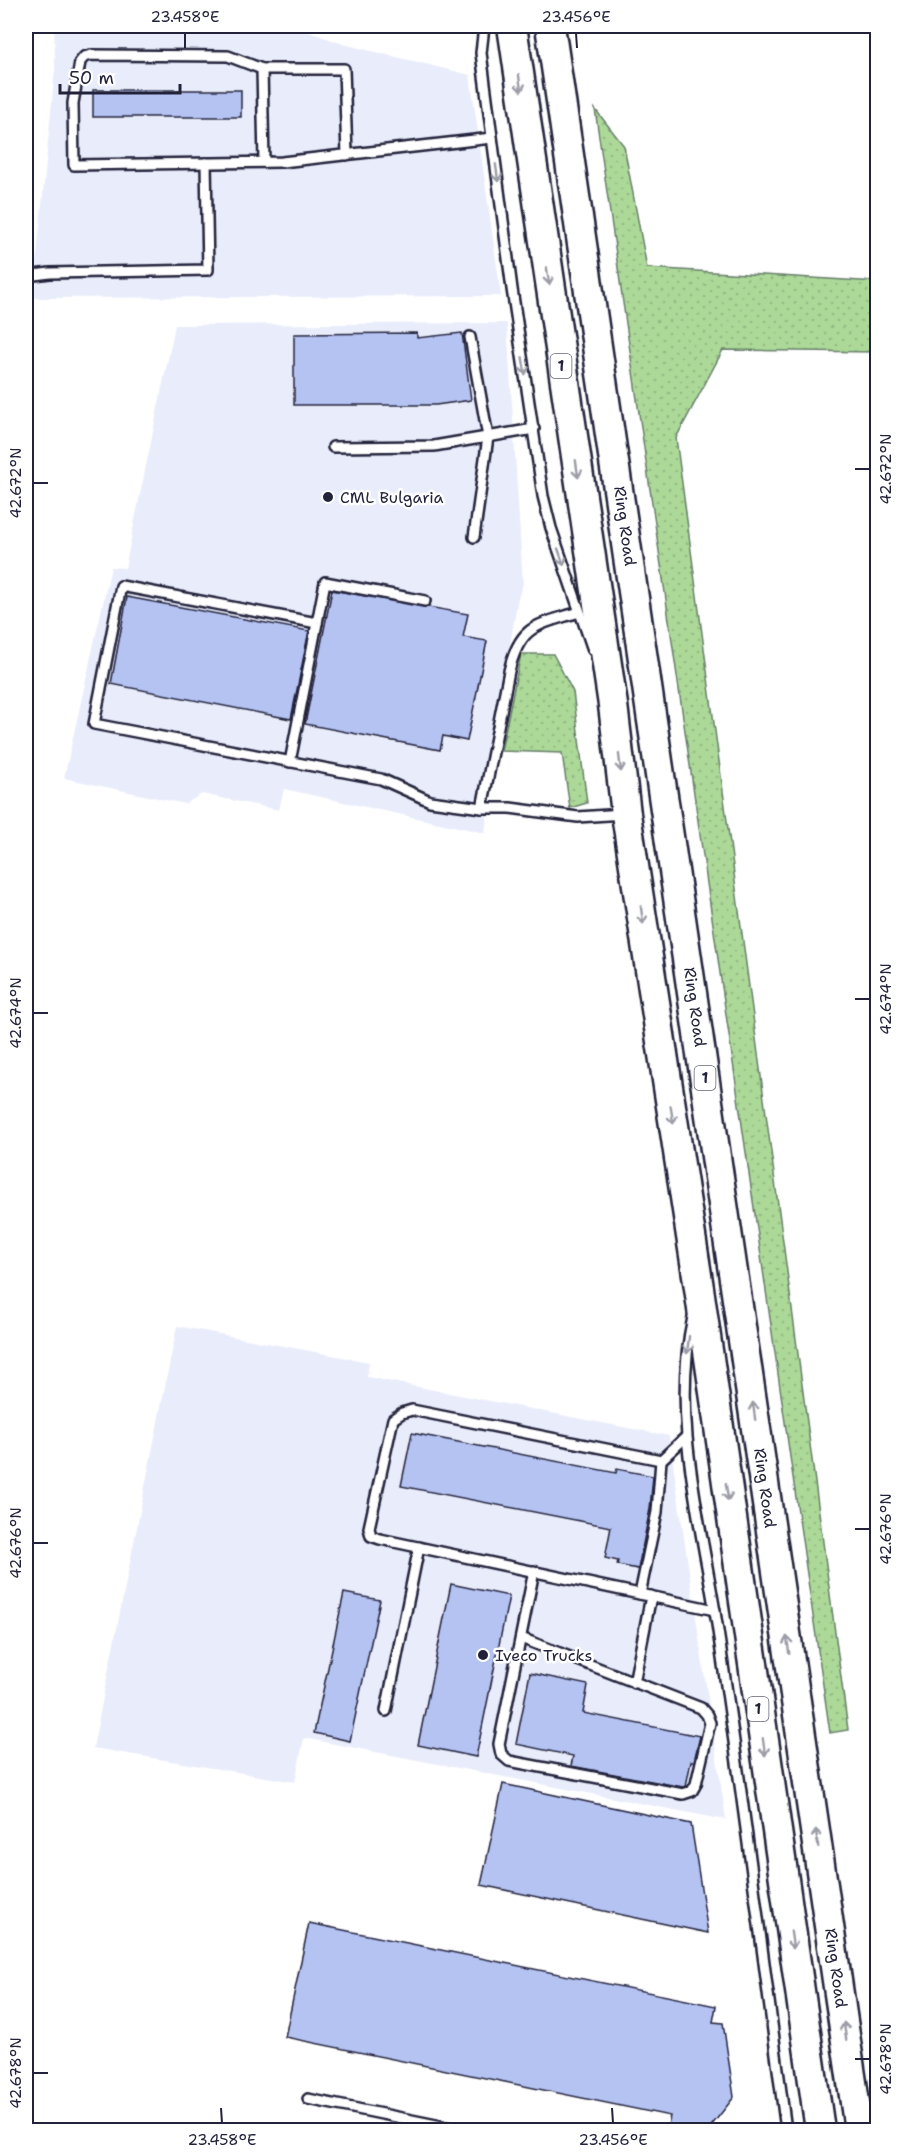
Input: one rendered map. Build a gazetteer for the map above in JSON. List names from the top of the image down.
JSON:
{
  "streets": {
    "highway": ["1", "Ring Road"]
  },
  "places": ["CML Bulgaria", "Iveco Trucks"],
  "scale_bar": "50 m",
  "coordinates": [
    "23.458°E",
    "23.456°E",
    "42.672°N",
    "42.674°N",
    "42.676°N",
    "42.678°N"
  ]
}
